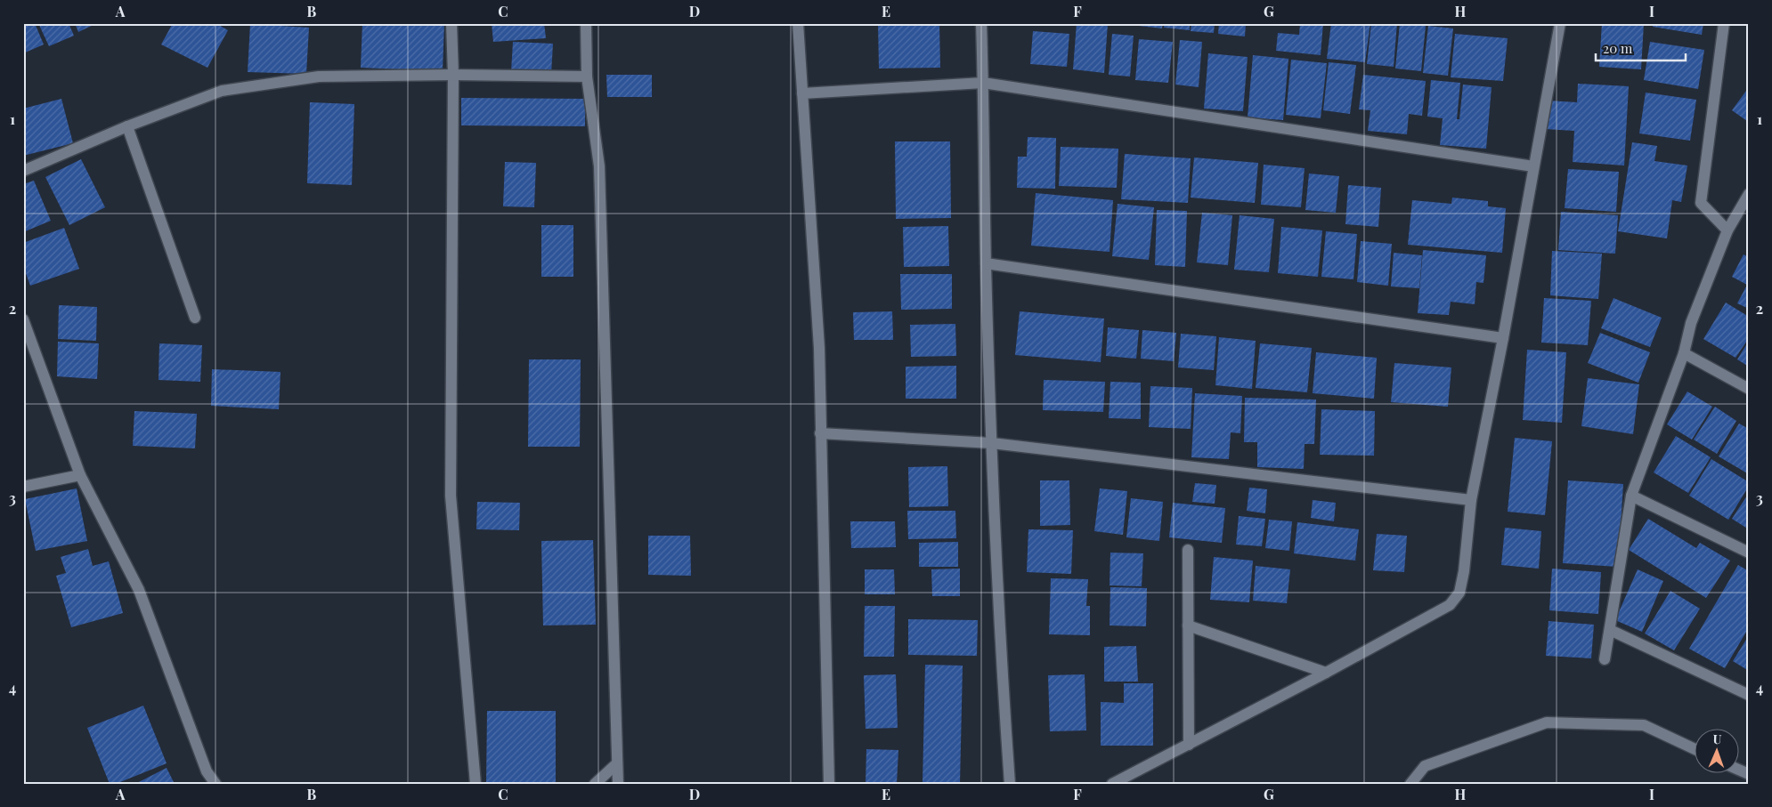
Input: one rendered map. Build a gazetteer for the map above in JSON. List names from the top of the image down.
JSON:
{
  "scale_bar": "20 m",
  "north": "top",
  "grid": {
    "columns": [
      "A",
      "B",
      "C",
      "D",
      "E",
      "F",
      "G",
      "H",
      "I"
    ],
    "rows": [
      "1",
      "2",
      "3",
      "4"
    ]
  }
}
